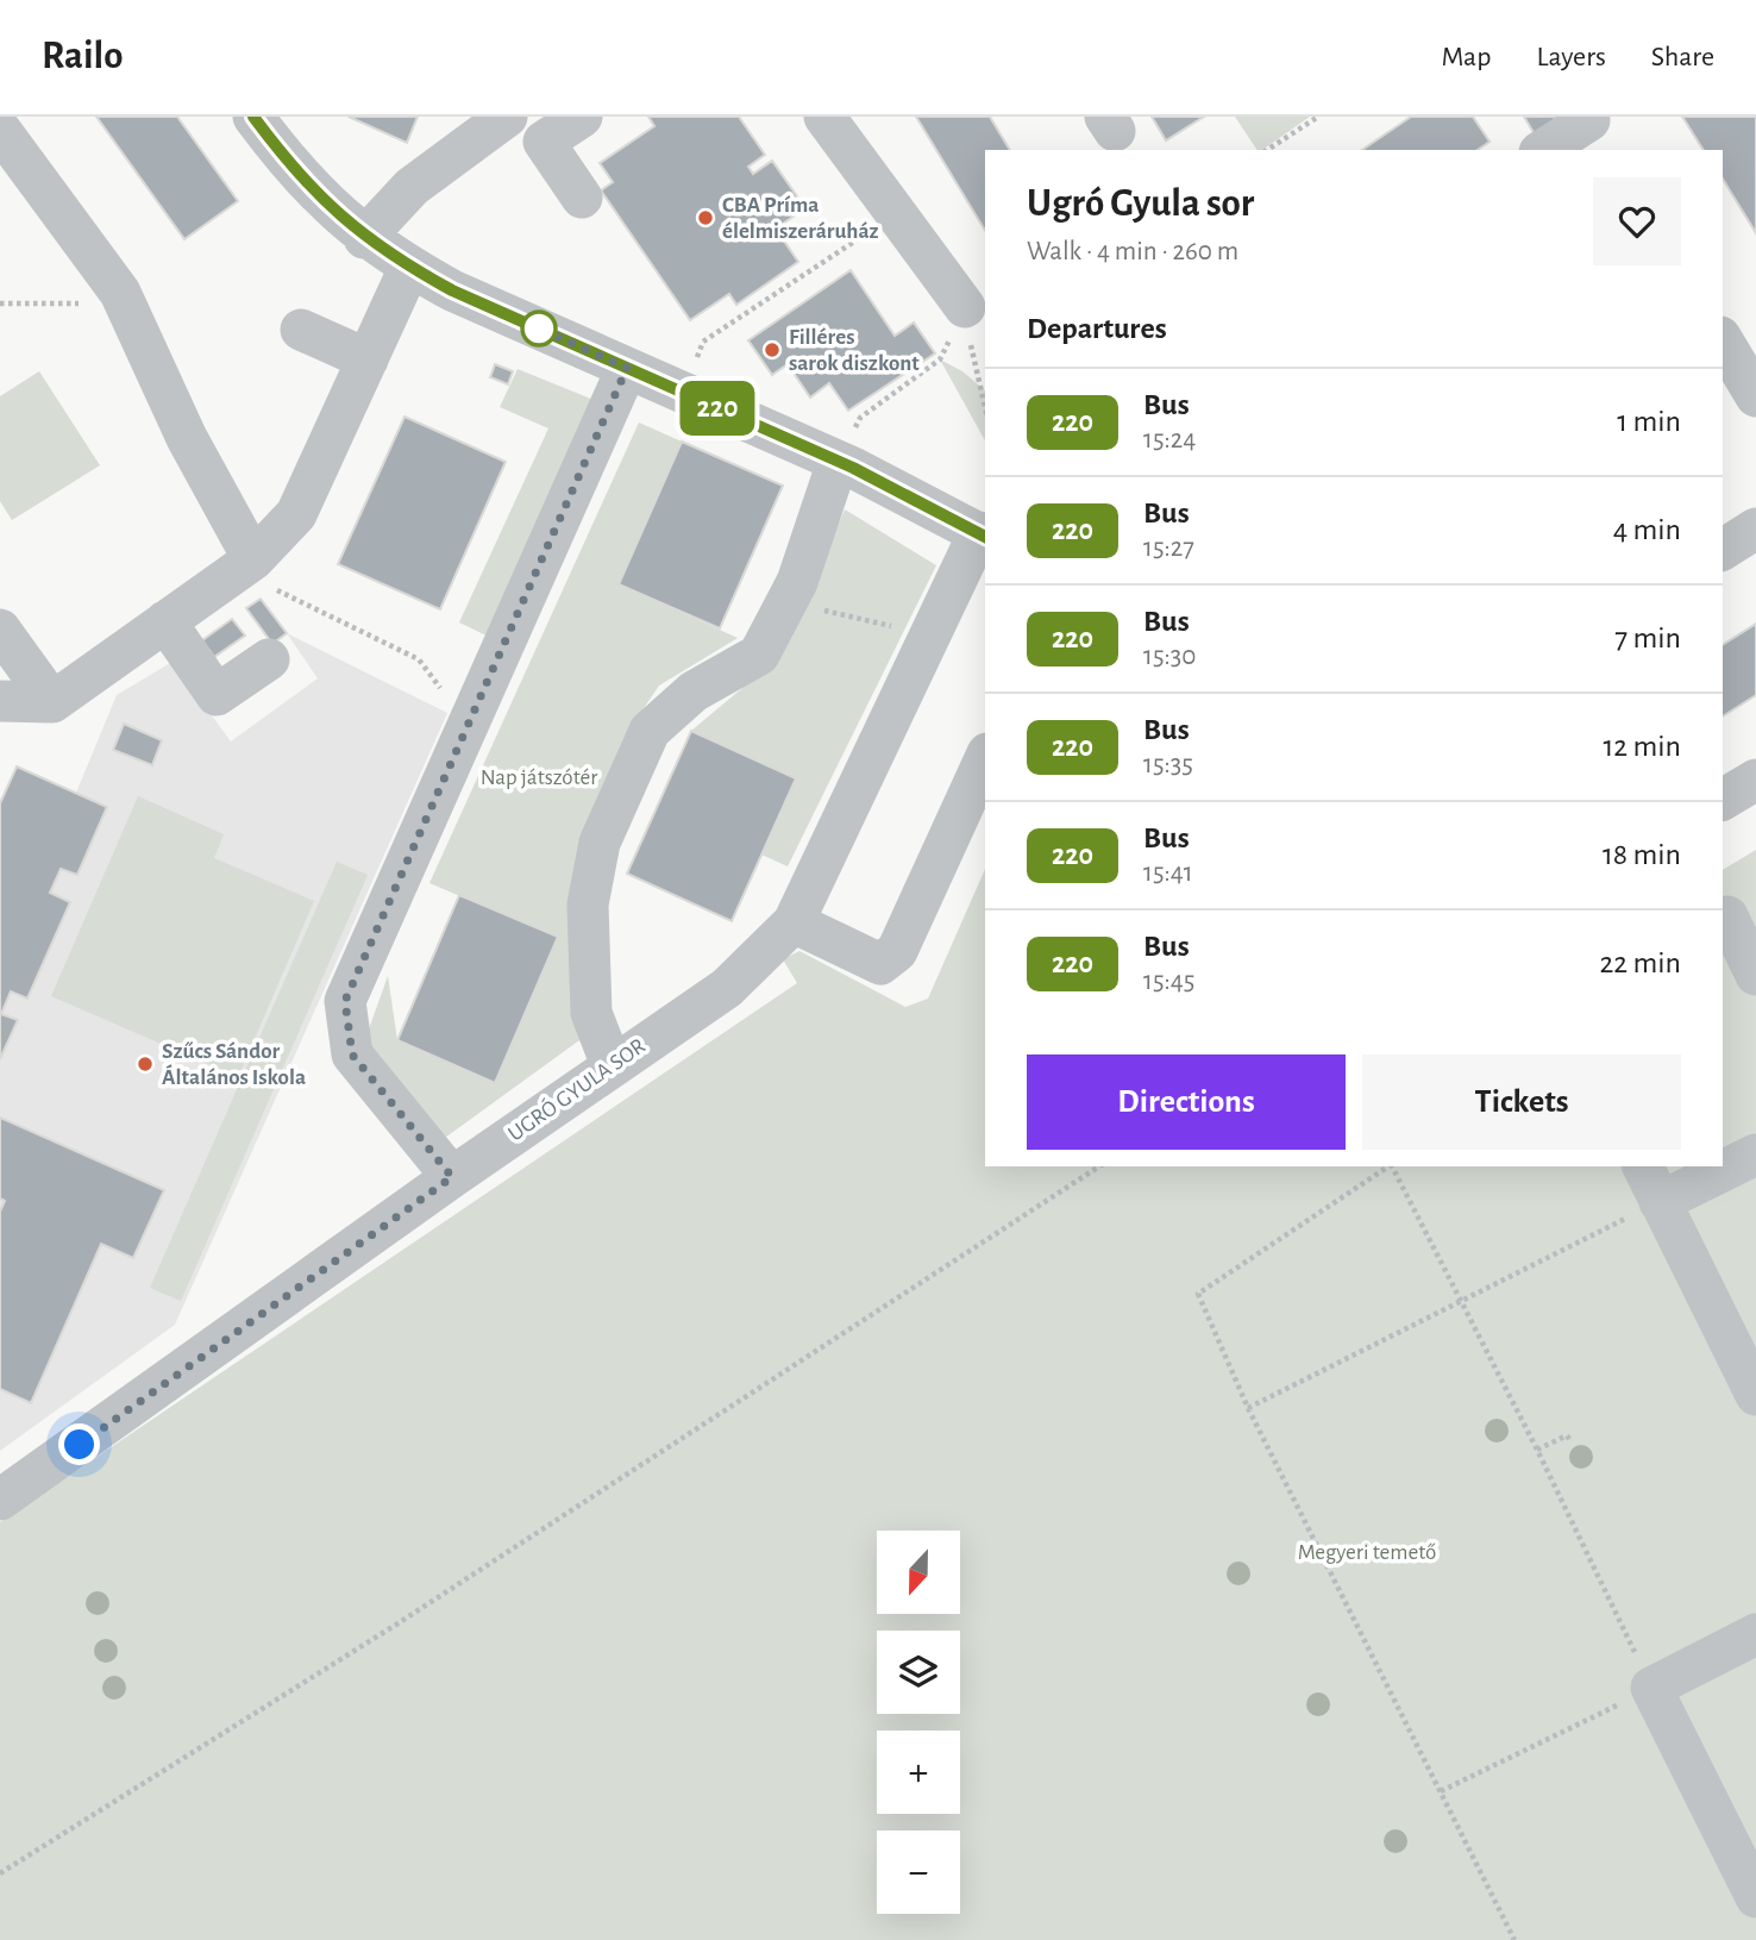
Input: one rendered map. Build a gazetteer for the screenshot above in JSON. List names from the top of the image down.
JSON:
{
  "streets": {
    "street": ["UGRÓ GYULA SOR"]
  },
  "parks": ["Nap játszótér", "Megyeri temető"],
  "places": ["CBA Príma élelmiszeráruház", "Filléres sarok diszkont", "Szűcs Sándor Általános Iskola"],
  "lines": ["bus line 220"],
  "north": "bottom",
  "page": {
    "header": "Railo",
    "nav": ["Map", "Layers", "Share"],
    "on_map": "220",
    "heading": [
      ["Ugró Gyula sor", "Walk · 4 min · 260 m"],
      "Departures"
    ],
    "list": [
      {
        "mark": "220",
        "name": "Bus",
        "note": "15:24",
        "value": "1 min"
      },
      {
        "mark": "220",
        "name": "Bus",
        "note": "15:27",
        "value": "4 min"
      },
      {
        "mark": "220",
        "name": "Bus",
        "note": "15:30",
        "value": "7 min"
      },
      {
        "mark": "220",
        "name": "Bus",
        "note": "15:35",
        "value": "12 min"
      },
      {
        "mark": "220",
        "name": "Bus",
        "note": "15:41",
        "value": "18 min"
      },
      {
        "mark": "220",
        "name": "Bus",
        "note": "15:45",
        "value": "22 min"
      }
    ],
    "buttons": ["Directions", "Tickets"],
    "map_buttons": ["+", "−"]
  }
}
